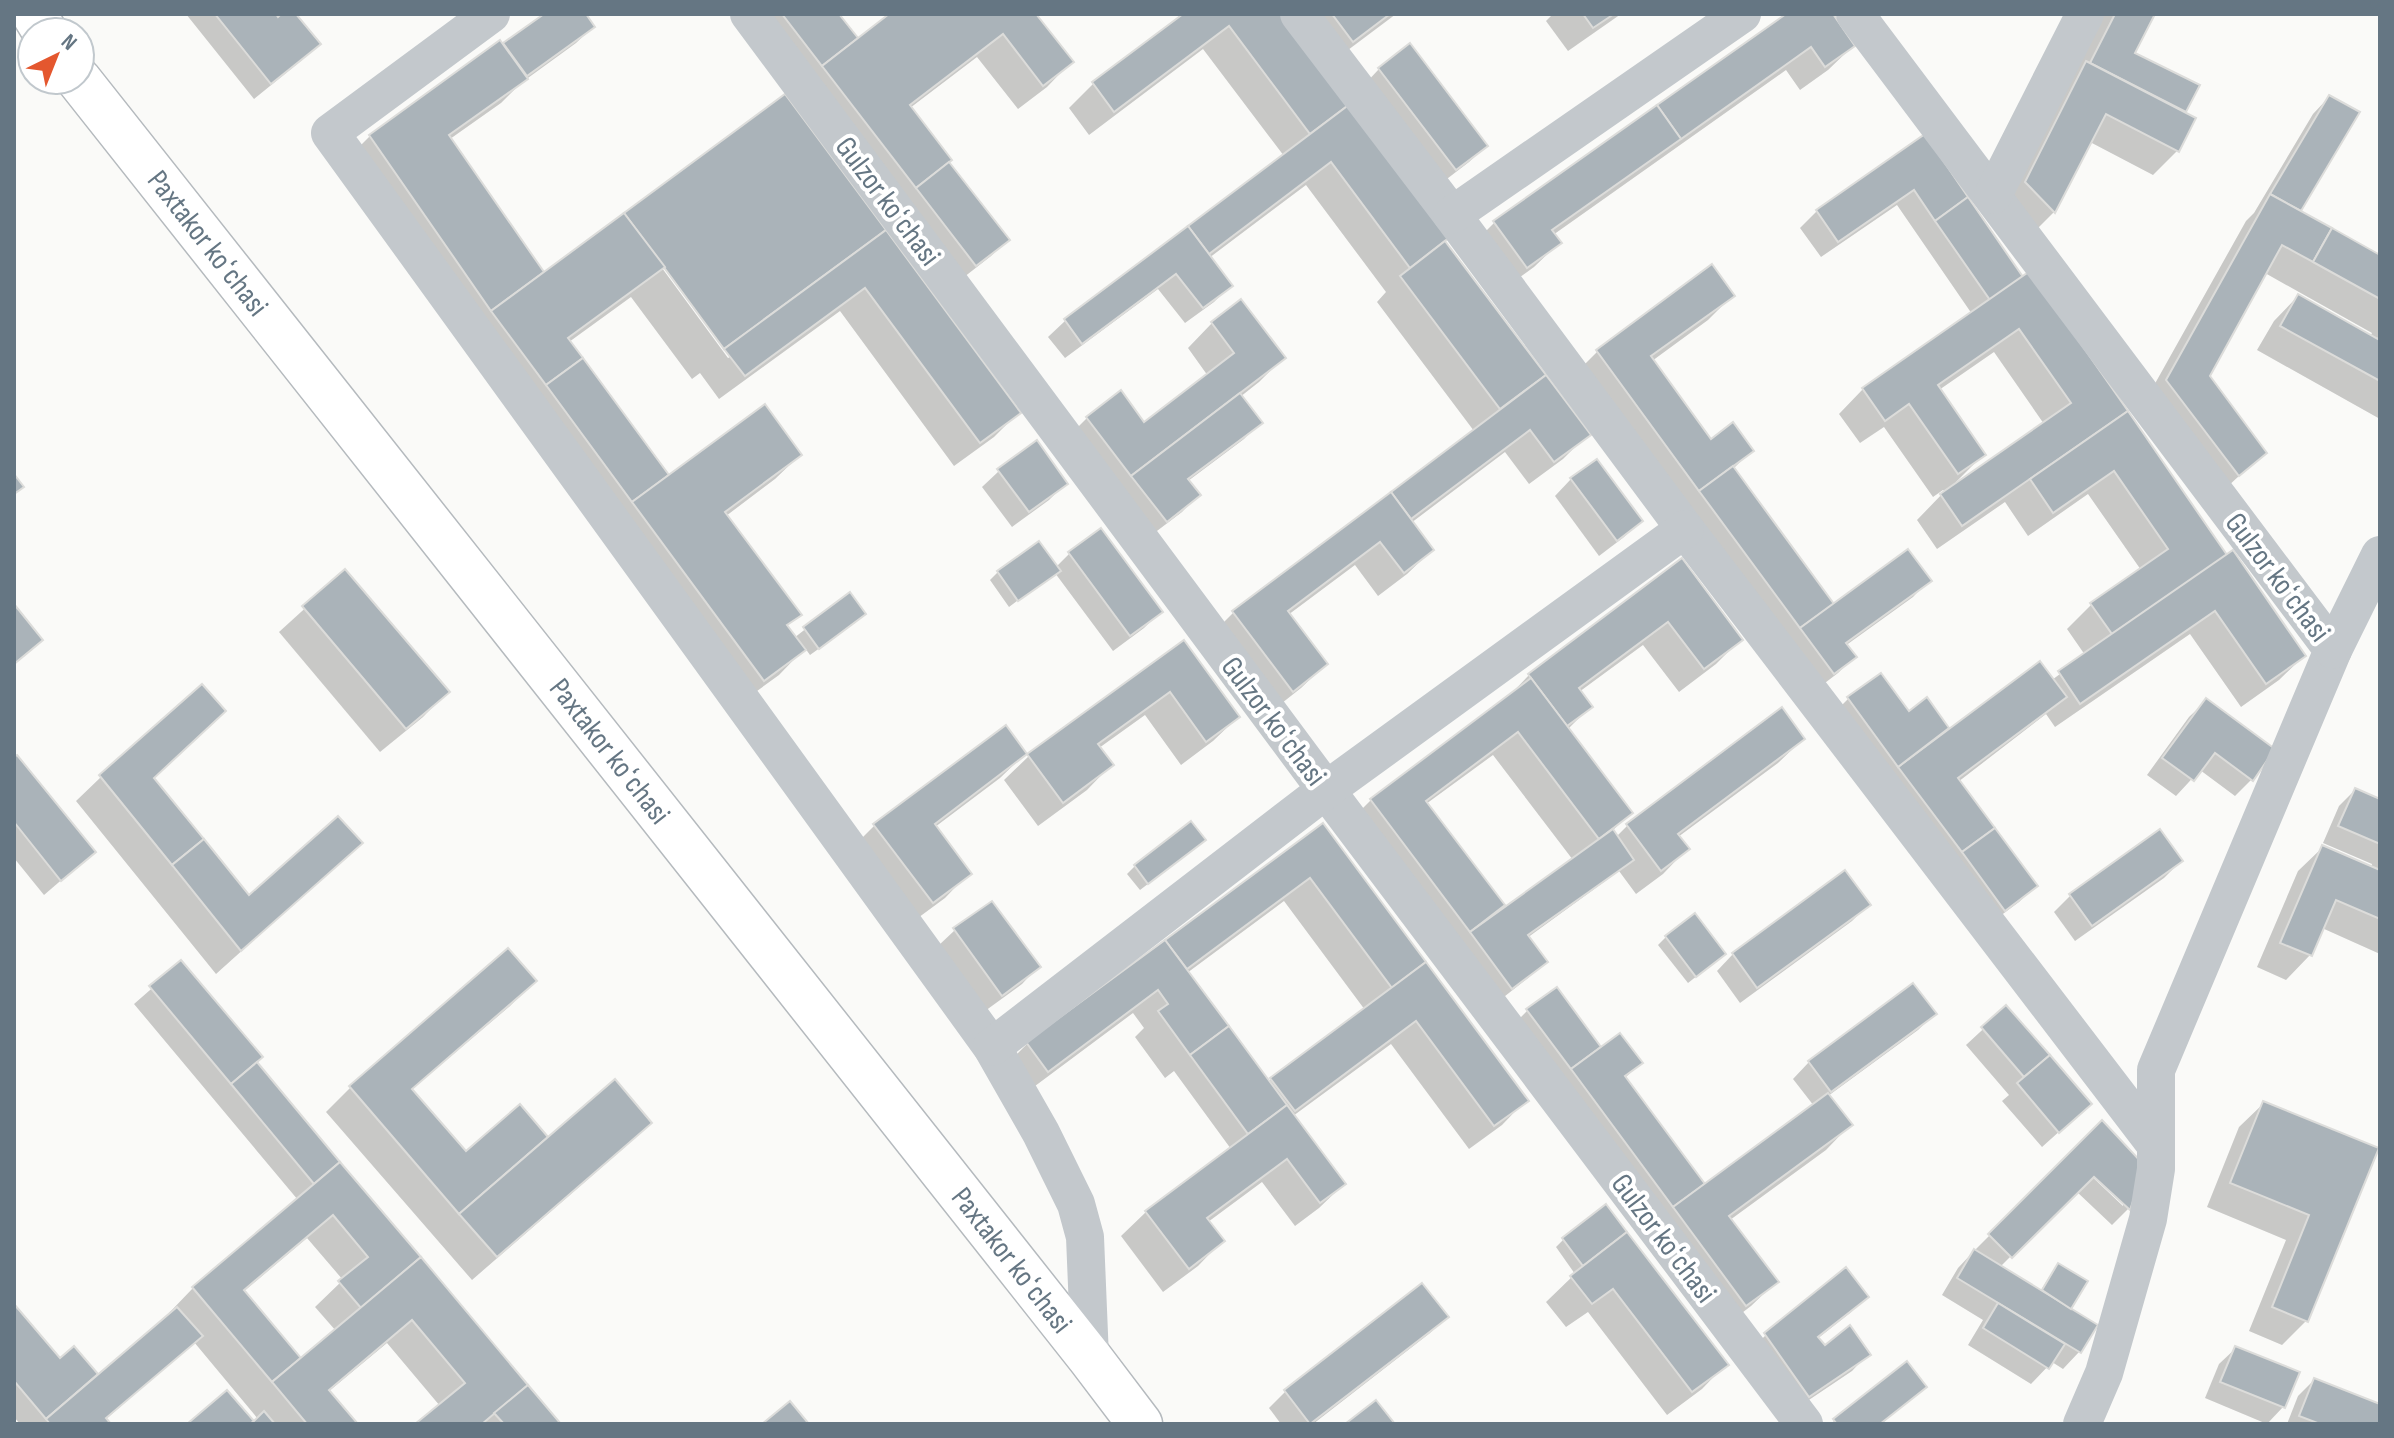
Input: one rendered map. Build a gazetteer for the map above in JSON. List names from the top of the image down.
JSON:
{
  "streets": {
    "main road": ["Paxtakor koʻchasi"],
    "street": ["Gulzor koʻchasi"]
  },
  "north": "top right"
}
